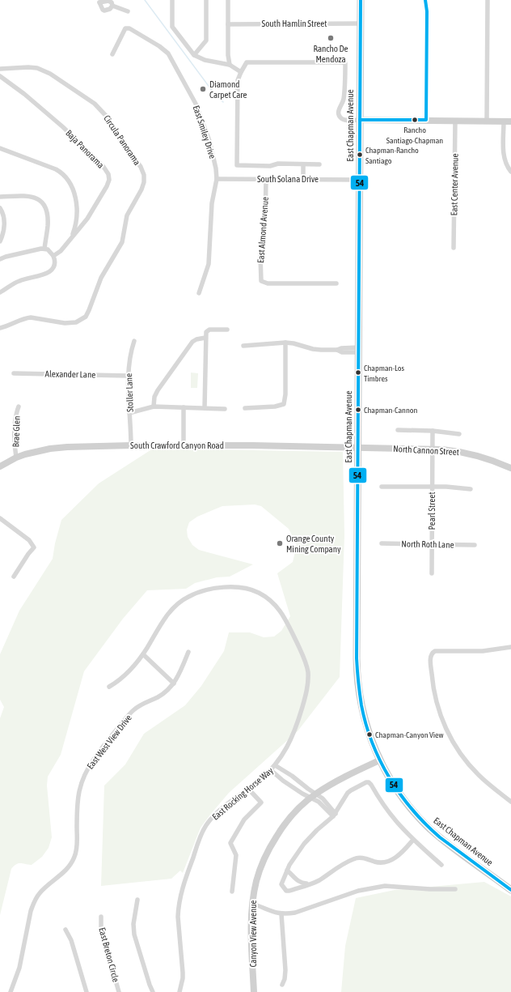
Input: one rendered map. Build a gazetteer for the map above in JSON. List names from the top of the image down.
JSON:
{
  "streets": {
    "main road": [
      "East Chapman Avenue",
      "South Crawford Canyon Road",
      "North Cannon Street",
      "Canyon View Avenue"
    ],
    "street": [
      "South Hamlin Street",
      "East Smiley Drive",
      "Circula Panorama",
      "Baja Panorama",
      "South Solana Drive",
      "East Center Avenue",
      "East Almond Avenue",
      "Alexander Lane",
      "Stoller Lane",
      "Brae Glen",
      "Pearl Street",
      "North Roth Lane",
      "East West View Drive",
      "East Rocking Horse Way",
      "East Breton Circle"
    ]
  },
  "crossings": [
    ["South Hamlin Street", "East Chapman Avenue"],
    ["East Chapman Avenue", "South Solana Drive"],
    ["East Chapman Avenue", "South Crawford Canyon Road"],
    ["East Chapman Avenue", "North Cannon Street"],
    ["East Chapman Avenue", "Canyon View Avenue"],
    ["East Smiley Drive", "South Solana Drive"],
    ["South Solana Drive", "East Almond Avenue"],
    ["Alexander Lane", "Stoller Lane"],
    ["Stoller Lane", "South Crawford Canyon Road"],
    ["Brae Glen", "South Crawford Canyon Road"],
    ["South Crawford Canyon Road", "North Cannon Street"],
    ["North Cannon Street", "Pearl Street"],
    ["Pearl Street", "North Roth Lane"]
  ],
  "places": [
    "Rancho De Mendoza",
    "Diamond Carpet Care",
    "Rancho Santiago-Chapman",
    "Chapman-Rancho Santiago",
    "Chapman-Los Timbres",
    "Chapman-Cannon",
    "Orange County Mining Company",
    "Chapman-Canyon View"
  ],
  "lines": ["transit line 54"]
}
